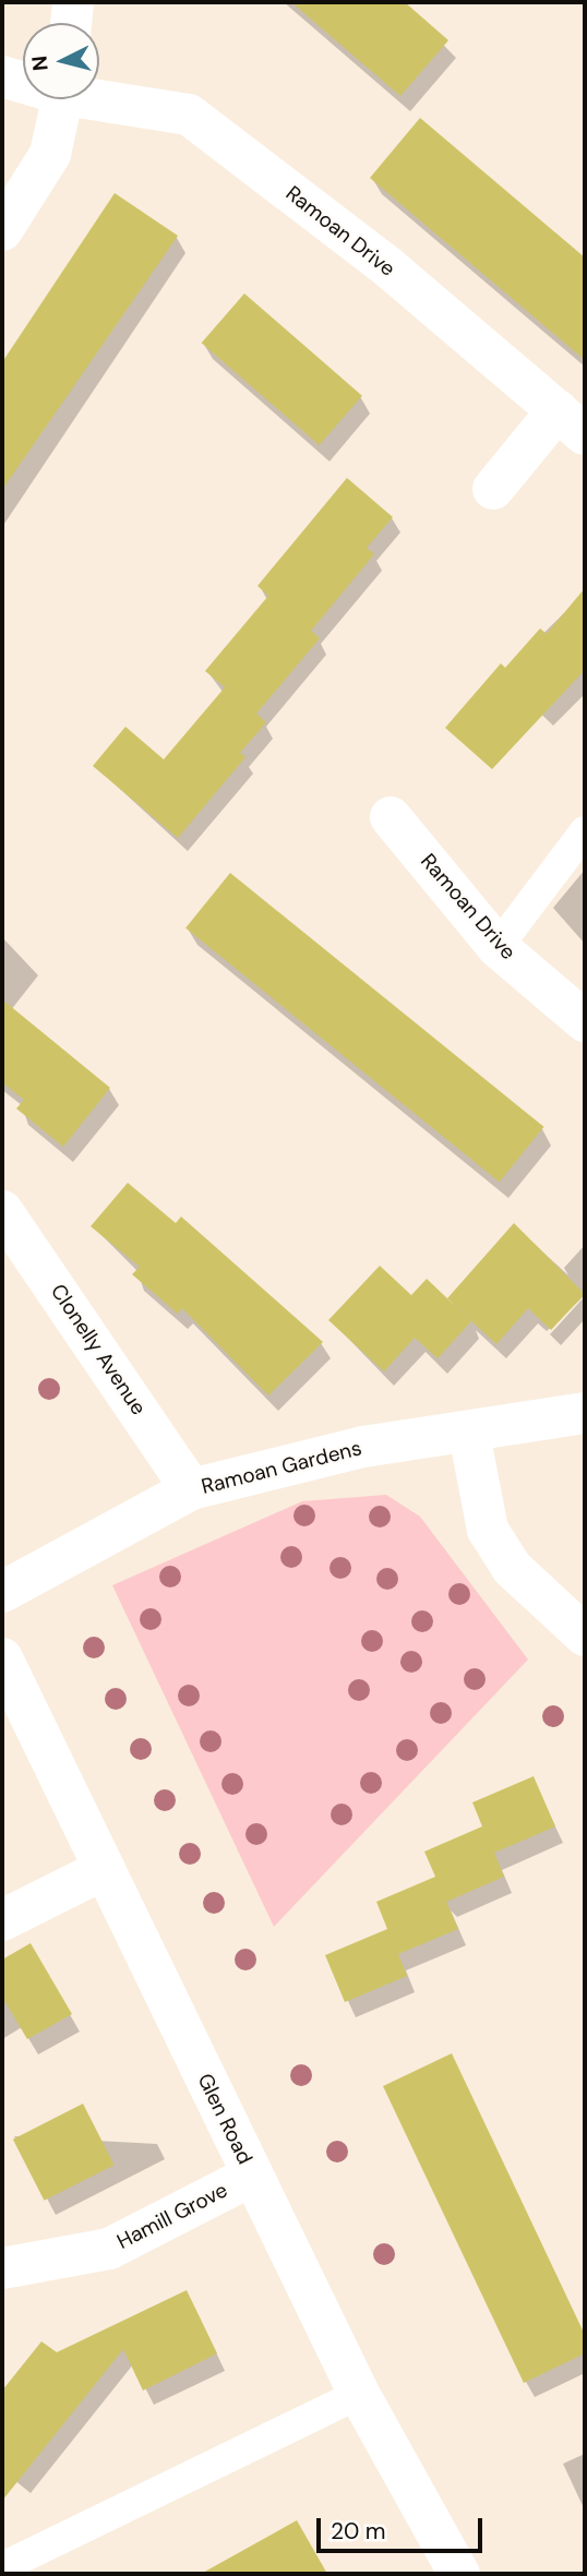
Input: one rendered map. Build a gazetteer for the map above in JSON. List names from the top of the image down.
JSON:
{
  "streets": {
    "street": [
      "Ramoan Drive",
      "Clonelly Avenue",
      "Ramoan Gardens",
      "Glen Road",
      "Hamill Grove"
    ]
  },
  "crossings": [
    ["Clonelly Avenue", "Ramoan Gardens"],
    ["Glen Road", "Hamill Grove"]
  ],
  "scale_bar": "20 m",
  "north": "left"
}
